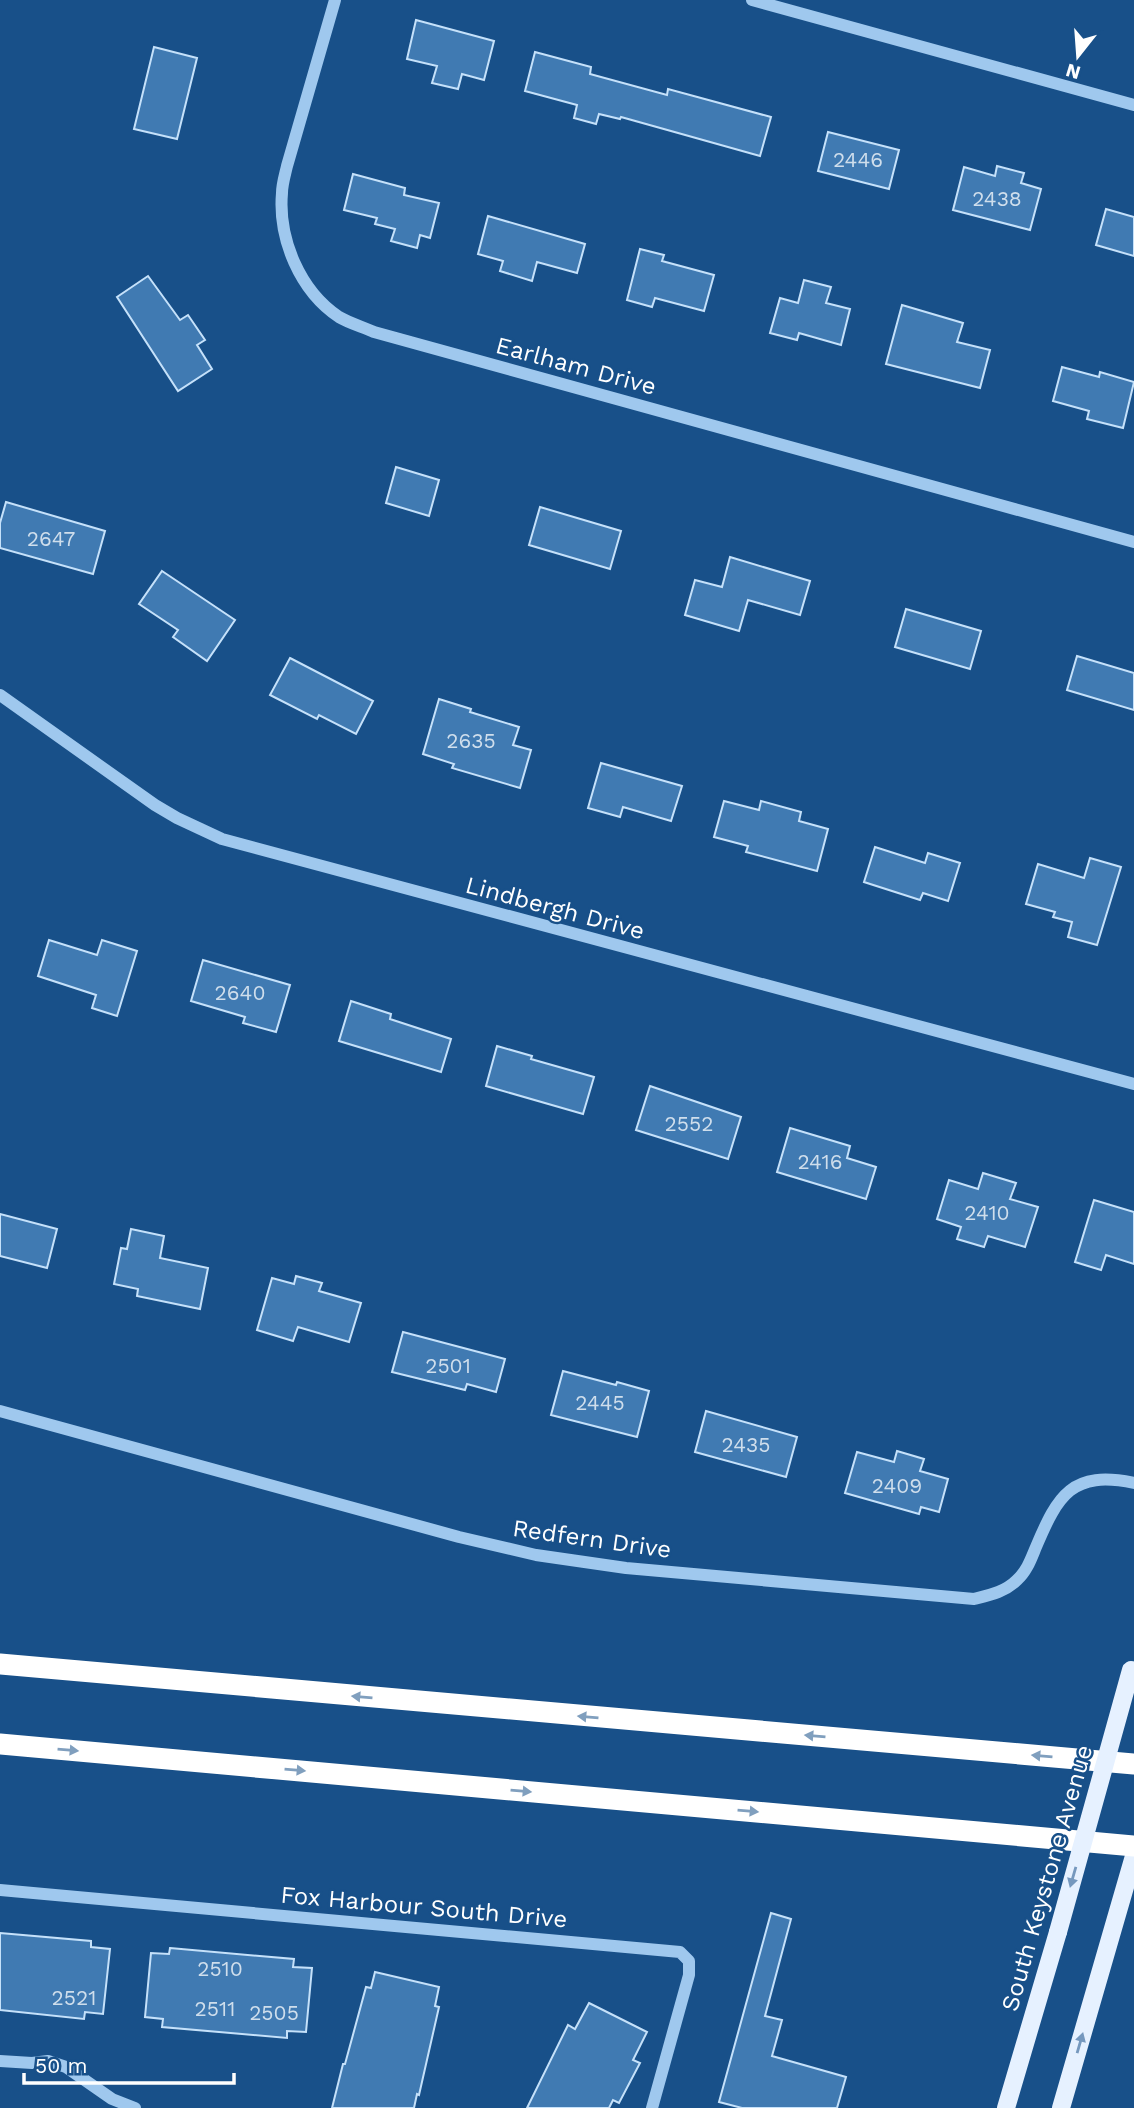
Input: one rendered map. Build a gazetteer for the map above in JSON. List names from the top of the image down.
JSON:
{
  "streets": {
    "main road": ["South Keystone Avenue"],
    "street": [
      "Earlham Drive",
      "Lindbergh Drive",
      "Redfern Drive",
      "Fox Harbour South Drive"
    ]
  },
  "house_numbers": [
    "2446",
    "2438",
    "2647",
    "2635",
    "2640",
    "2552",
    "2416",
    "2410",
    "2501",
    "2445",
    "2435",
    "2409",
    "2510",
    "2521",
    "2511",
    "2505"
  ],
  "scale_bar": "50 m",
  "north": "bottom"
}
